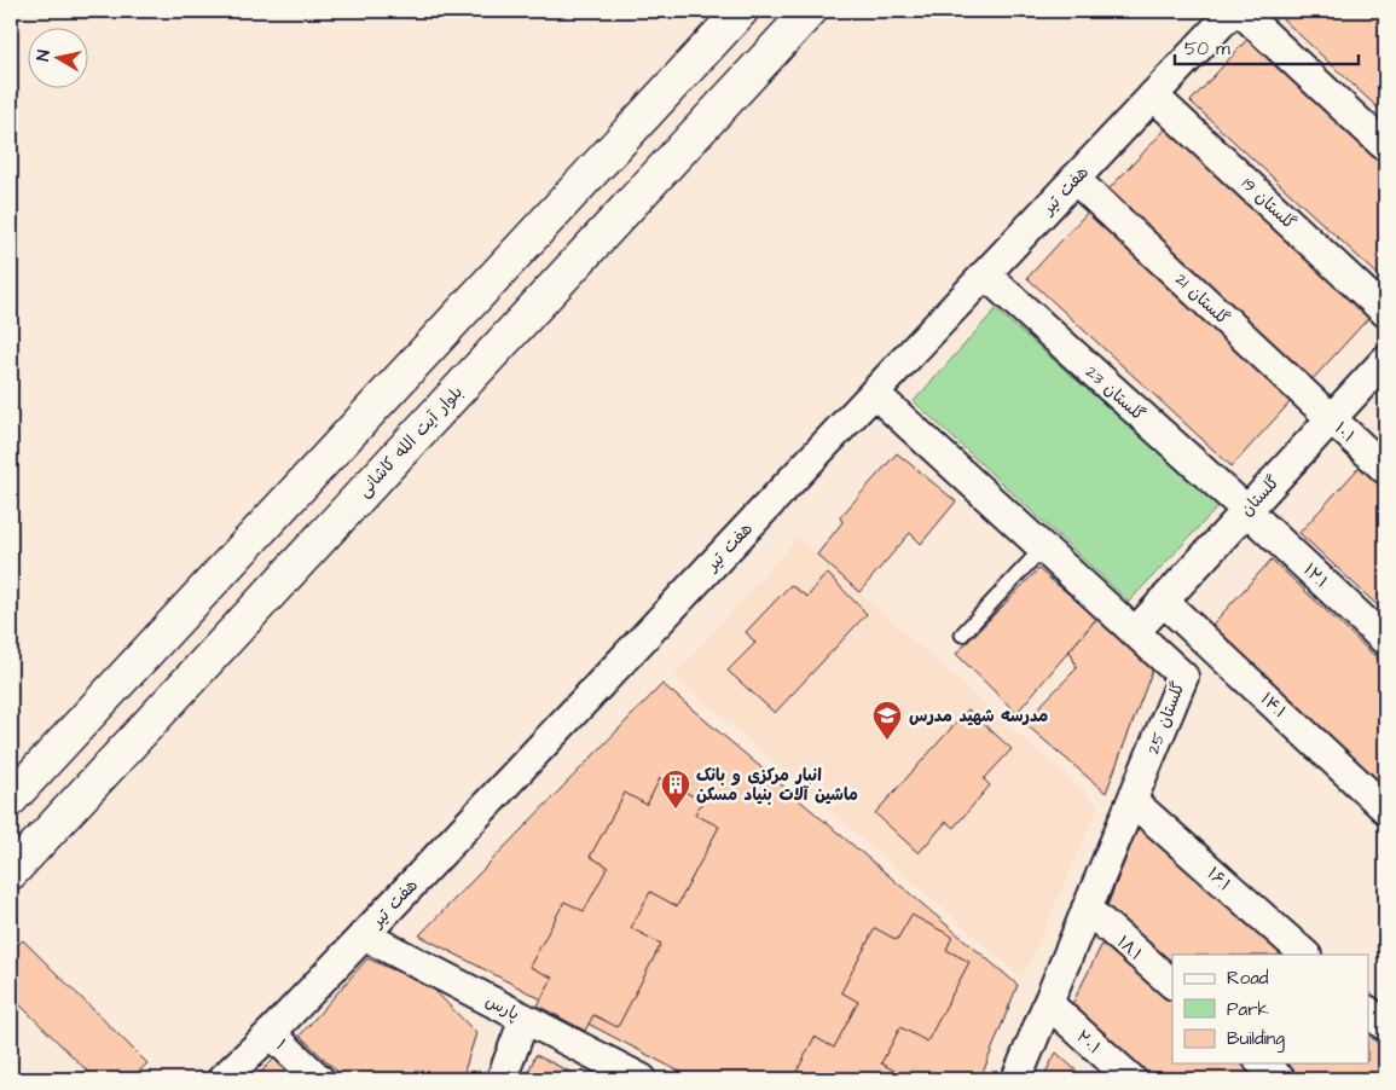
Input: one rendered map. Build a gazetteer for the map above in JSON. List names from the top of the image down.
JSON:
{
  "streets": {
    "main road": ["بلوار آیت الله کاشانی"],
    "street": [
      "هفت تیر",
      "گلستان 19",
      "گلستان 21",
      "گلستان 23",
      "۱۰.۱",
      "گلستان",
      "۱۲.۱",
      "۱۴.۱",
      "گلستان 25",
      "۱۶.۱",
      "۱۸.۱",
      "پارس",
      "۲۰.۱",
      "۱"
    ]
  },
  "crossings": [
    ["هفت تیر", "گلستان 19"],
    ["هفت تیر", "گلستان 21"],
    ["هفت تیر", "گلستان 23"],
    ["هفت تیر", "گلستان 25"],
    ["هفت تیر", "پارس"],
    ["هفت تیر", "۱"],
    ["گلستان 21", "۱۰.۱"],
    ["گلستان 21", "گلستان"],
    ["گلستان 23", "گلستان"],
    ["گلستان 23", "۱۲.۱"],
    ["۱۰.۱", "گلستان"],
    ["گلستان", "۱۲.۱"],
    ["گلستان", "۱۴.۱"],
    ["گلستان", "گلستان 25"],
    ["گلستان 25", "۱۶.۱"],
    ["گلستان 25", "۱۸.۱"],
    ["گلستان 25", "۲۰.۱"]
  ],
  "places": {
    "school or university": ["مدرسه شهید مدرس"],
    "building": ["انبار مرکزی و بانک ماشین آلات بنیاد مسکن"]
  },
  "legend": ["Road", "Park", "Building"],
  "scale_bar": "50 m",
  "north": "left"
}
